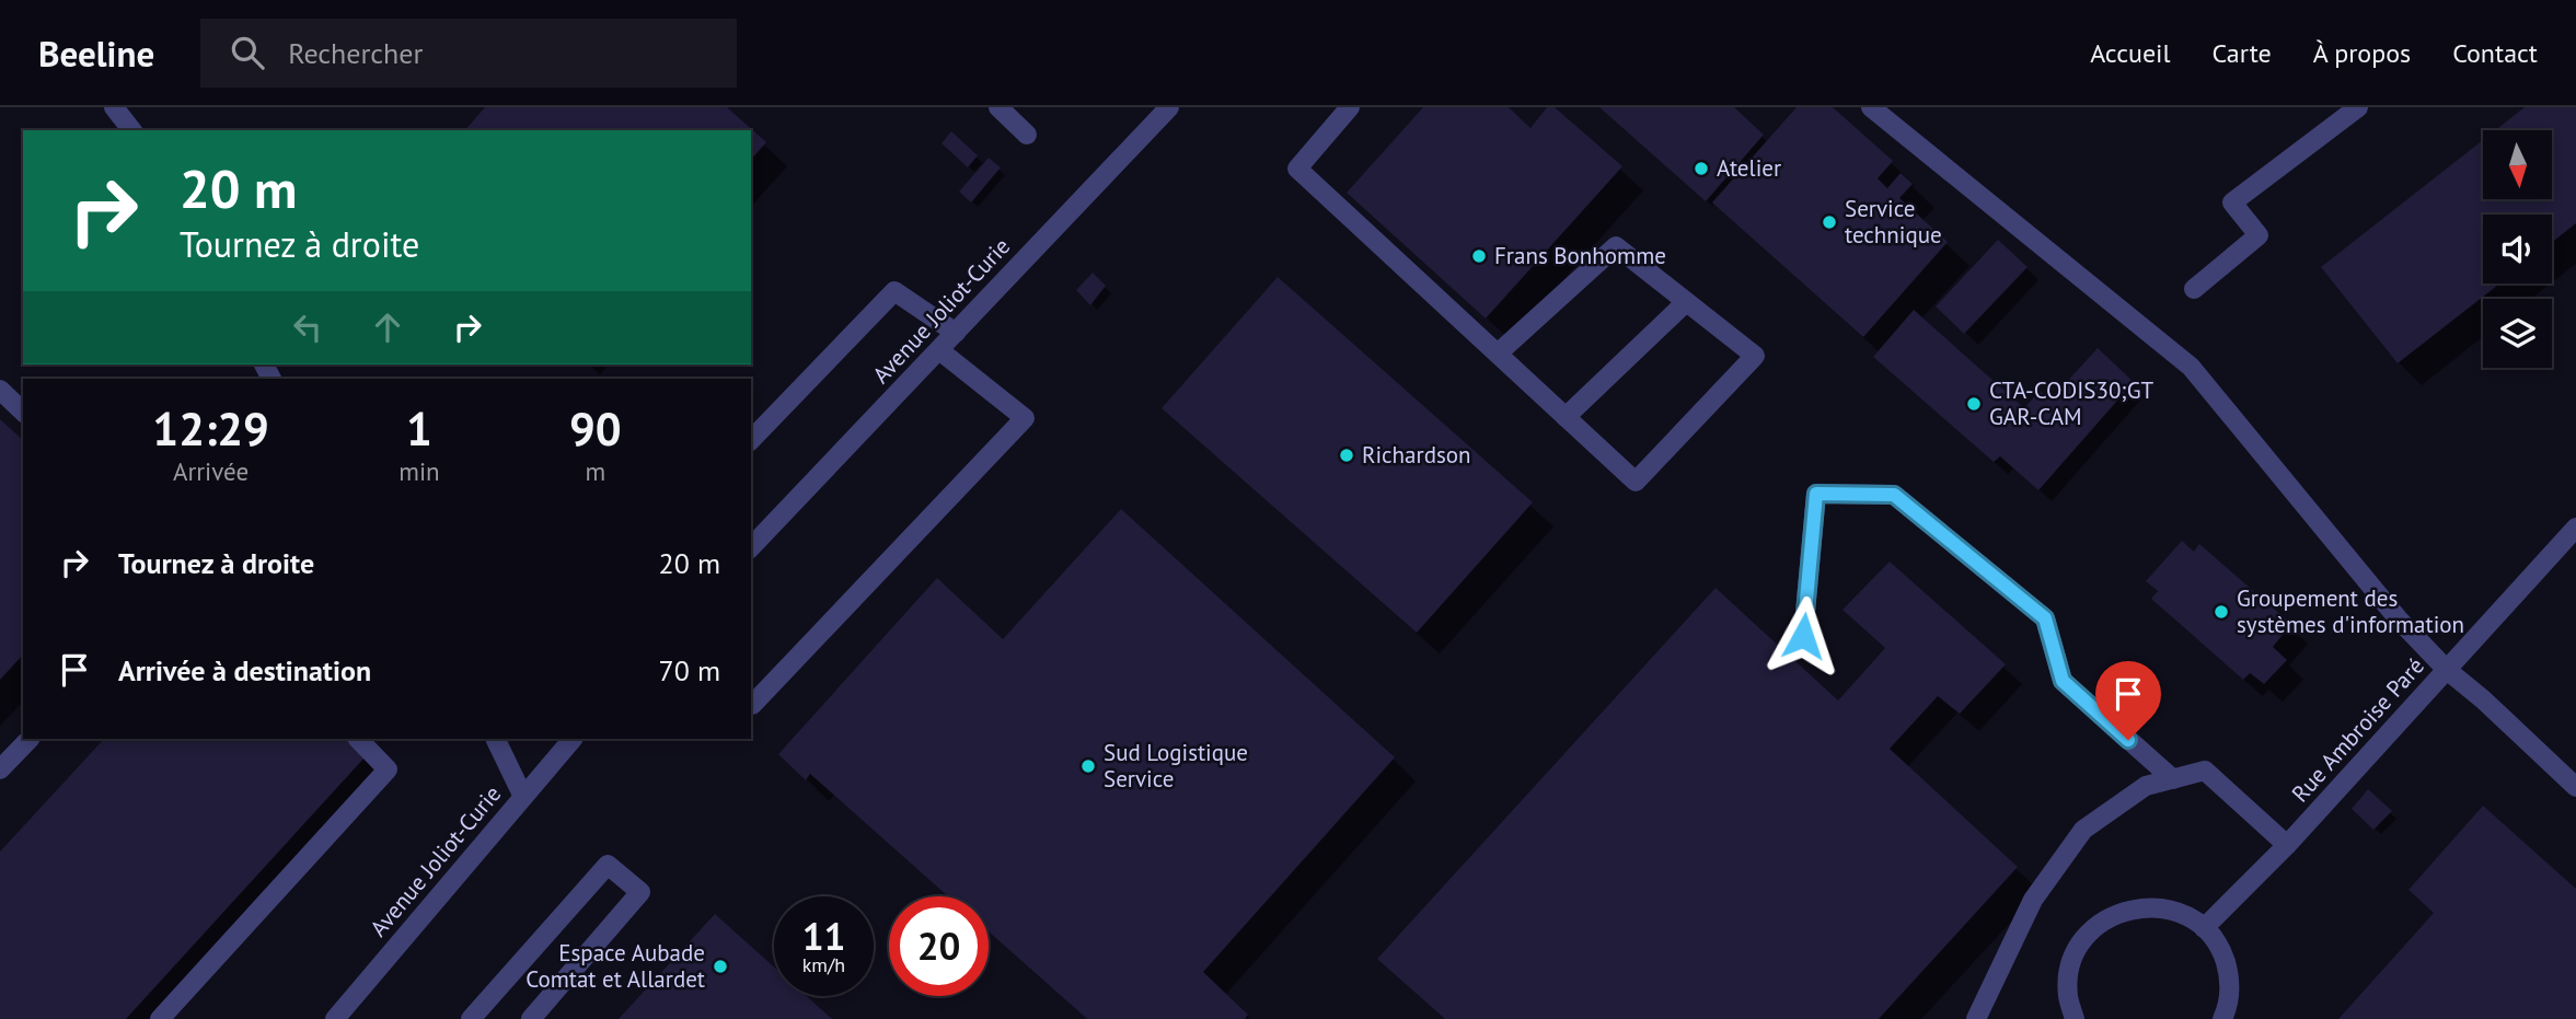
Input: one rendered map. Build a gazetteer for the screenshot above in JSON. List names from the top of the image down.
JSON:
{
  "streets": {
    "street": ["Avenue Joliot-Curie", "Rue Ambroise Paré"]
  },
  "places": [
    "Atelier",
    "Service technique",
    "Frans Bonhomme",
    "CTA-CODIS30;GT GAR-CAM",
    "Richardson",
    "Groupement des systèmes d'information",
    "Sud Logistique Service",
    "Espace Aubade Comtat et Allardet"
  ],
  "north": "bottom",
  "page": {
    "header": "Beeline",
    "search": "Rechercher",
    "nav": [
      "Accueil",
      "Carte",
      "À propos",
      "Contact"
    ],
    "turn": ["20 m", "Tournez à droite"],
    "eta": [
      "12:29",
      "Arrivée",
      "1",
      "min",
      "90",
      "m"
    ],
    "list": [
      {
        "name": "Tournez à droite",
        "value": "20 m"
      },
      {
        "name": "Arrivée à destination",
        "value": "70 m"
      }
    ],
    "speed": "11 km/h",
    "limit": "20"
  }
}
